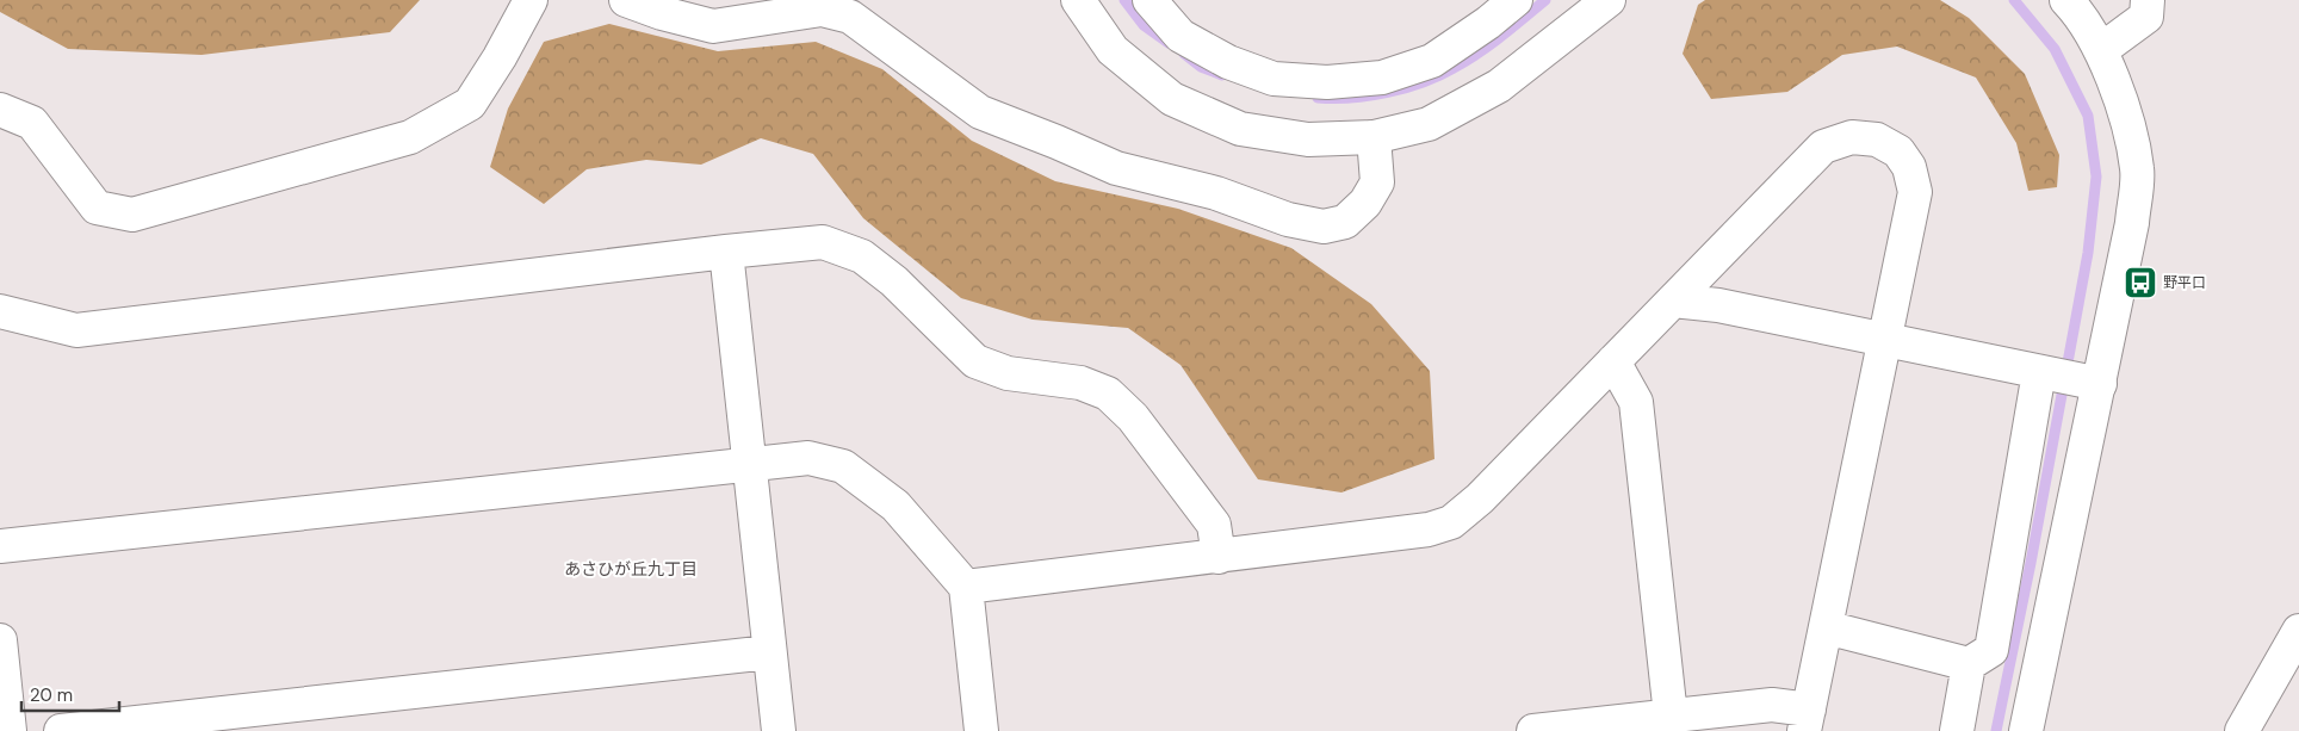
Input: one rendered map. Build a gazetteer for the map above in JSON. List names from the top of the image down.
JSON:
{
  "districts": ["あさひが丘九丁目"],
  "places": {
    "bus stop": ["野平口"]
  },
  "scale_bar": "20 m"
}
